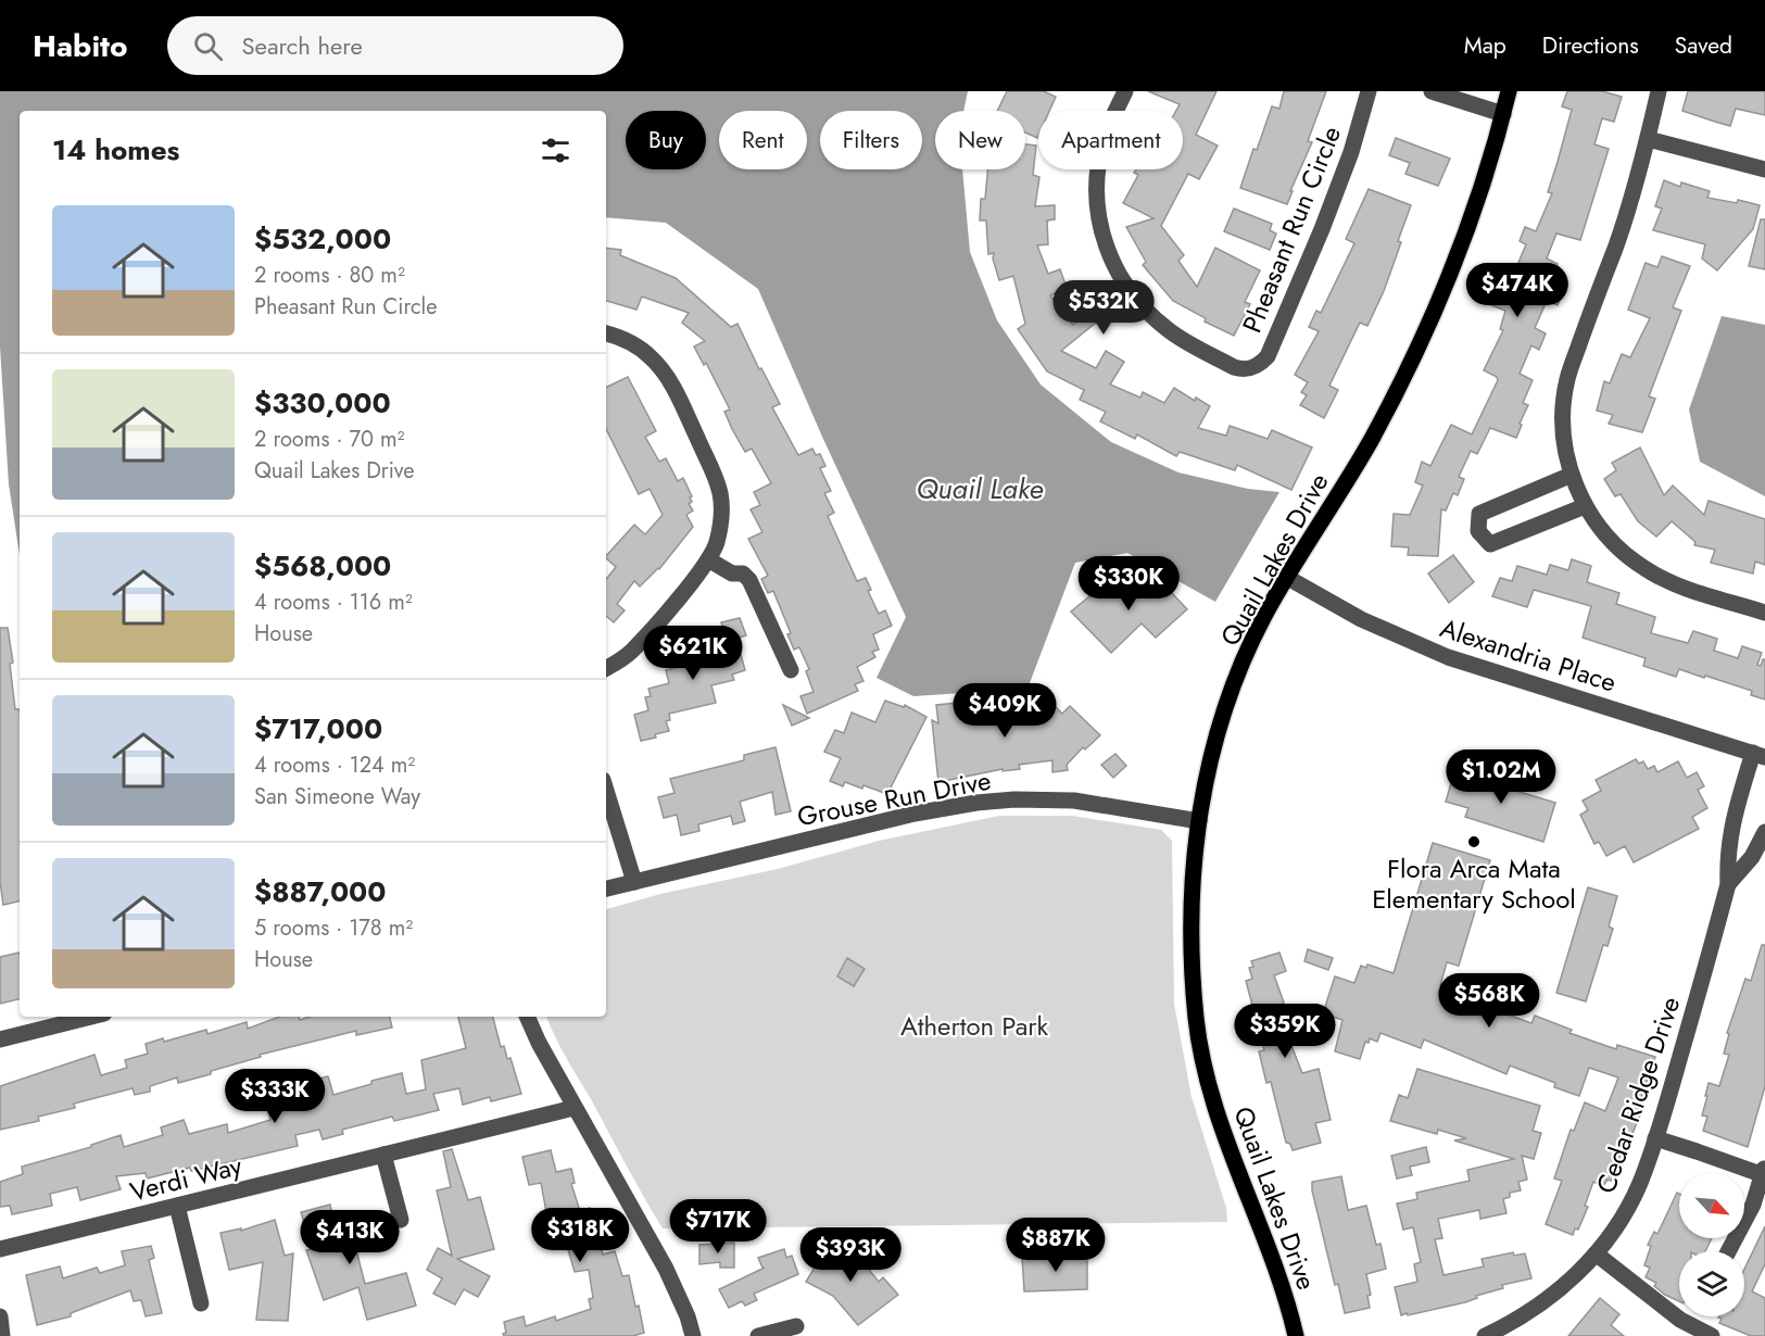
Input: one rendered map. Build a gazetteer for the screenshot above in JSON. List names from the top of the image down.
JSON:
{
  "streets": {
    "main road": ["Quail Lakes Drive"],
    "street": [
      "Pheasant Run Circle",
      "Alexandria Place",
      "Grouse Run Drive",
      "Cedar Ridge Drive",
      "Verdi Way"
    ]
  },
  "crossings": [
    ["Quail Lakes Drive", "Alexandria Place"],
    ["Quail Lakes Drive", "Grouse Run Drive"],
    ["Alexandria Place", "Cedar Ridge Drive"]
  ],
  "water": ["Quail Lake"],
  "parks": ["Atherton Park"],
  "places": ["Flora Arca Mata Elementary School"],
  "north": "bottom right",
  "page": {
    "header": "Habito",
    "search": "Search here",
    "nav": ["Map", "Directions", "Saved"],
    "chip": [
      "Buy",
      "Rent",
      "Filters",
      "New",
      "Apartment"
    ],
    "heading": "14 homes",
    "list": [
      {
        "name": "$532,000",
        "note": "2 rooms · 80 m² · Pheasant Run Circle"
      },
      {
        "name": "$330,000",
        "note": "2 rooms · 70 m² · Quail Lakes Drive"
      },
      {
        "name": "$568,000",
        "note": "4 rooms · 116 m² · House"
      },
      {
        "name": "$717,000",
        "note": "4 rooms · 124 m² · San Simeone Way"
      },
      {
        "name": "$887,000",
        "note": "5 rooms · 178 m² · House"
      }
    ],
    "price": [
      "$474K",
      "$532K",
      "$330K",
      "$621K",
      "$409K",
      "$1.02M",
      "$568K",
      "$359K",
      "$333K",
      "$717K",
      "$318K",
      "$413K",
      "$887K",
      "$393K"
    ]
  }
}
